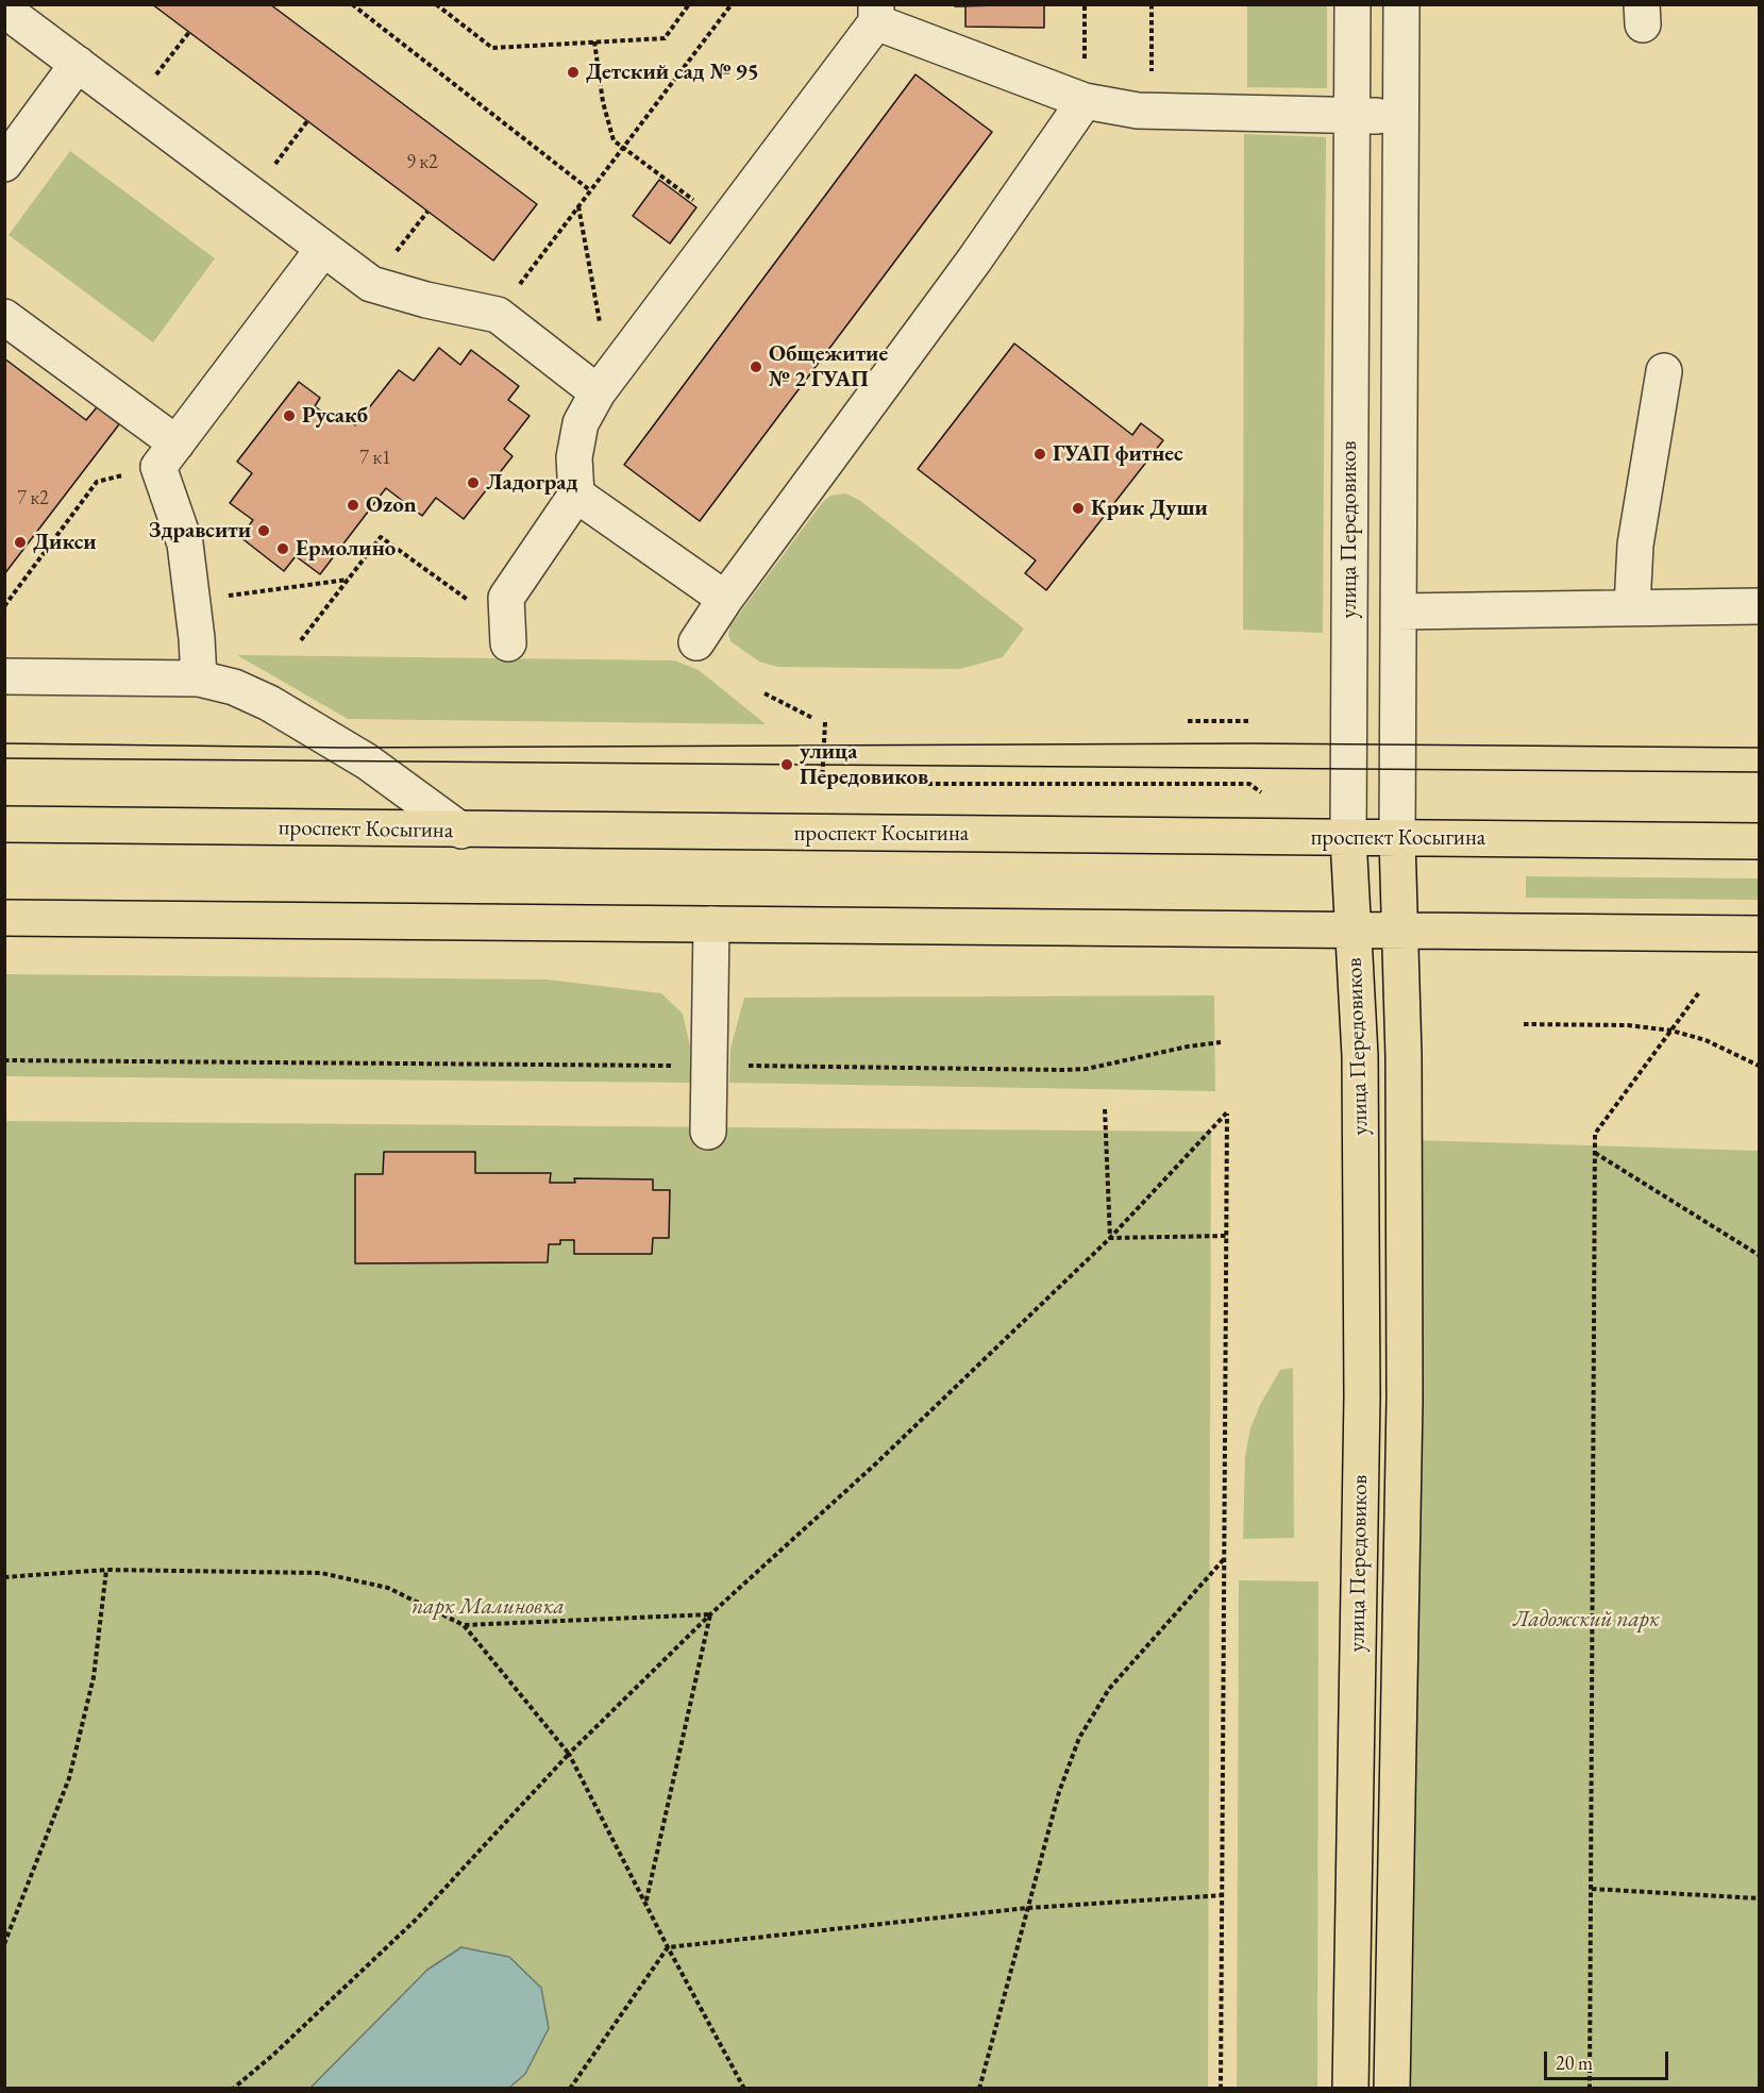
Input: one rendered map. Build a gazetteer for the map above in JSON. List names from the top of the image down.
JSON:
{
  "streets": {
    "main road": ["улица Передовиков", "проспект Косыгина"]
  },
  "crossings": [
    ["улица Передовиков", "проспект Косыгина"]
  ],
  "parks": ["парк Малиновка", "Ладожский парк"],
  "places": [
    "Детский сад № 95",
    "Общежитие № 2 ГУАП",
    "Русакб",
    "ГУАП фитнес",
    "Ладоград",
    "Ozon",
    "Крик Души",
    "Здравсити",
    "Дикси",
    "Ермолино",
    "улица Передовиков"
  ],
  "house_numbers": ["9 к2", "7 к1", "7 к2"],
  "scale_bar": "20 m"
}
